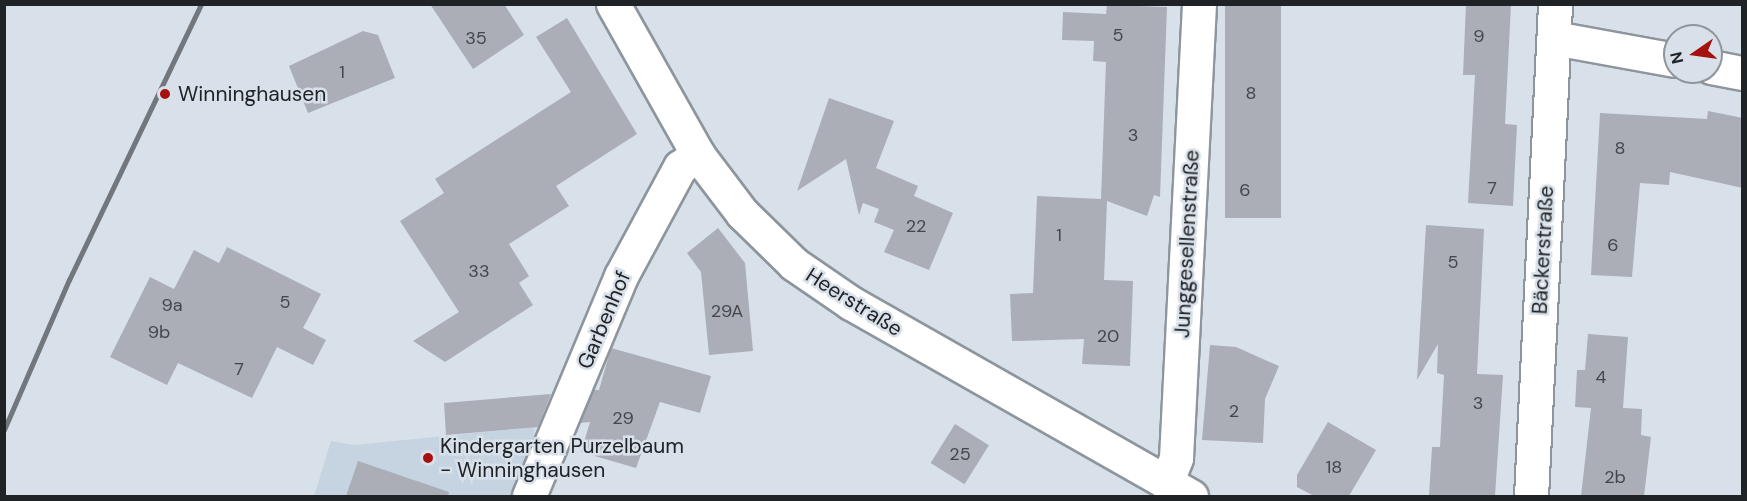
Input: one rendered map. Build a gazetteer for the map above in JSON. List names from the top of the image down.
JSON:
{
  "streets": {
    "street": [
      "Junggesellenstraße",
      "Bäckerstraße",
      "Heerstraße",
      "Garbenhof"
    ]
  },
  "crossings": [
    ["Junggesellenstraße", "Heerstraße"],
    ["Heerstraße", "Garbenhof"]
  ],
  "places": ["Winninghausen", "Kindergarten Purzelbaum - Winninghausen"],
  "house_numbers": [
    "5",
    "9",
    "35",
    "1",
    "8",
    "3",
    "8",
    "7",
    "6",
    "22",
    "1",
    "6",
    "5",
    "33",
    "5",
    "9a",
    "29A",
    "9b",
    "20",
    "7",
    "4",
    "3",
    "2",
    "29",
    "25",
    "18",
    "2b"
  ],
  "north": "left"
}
